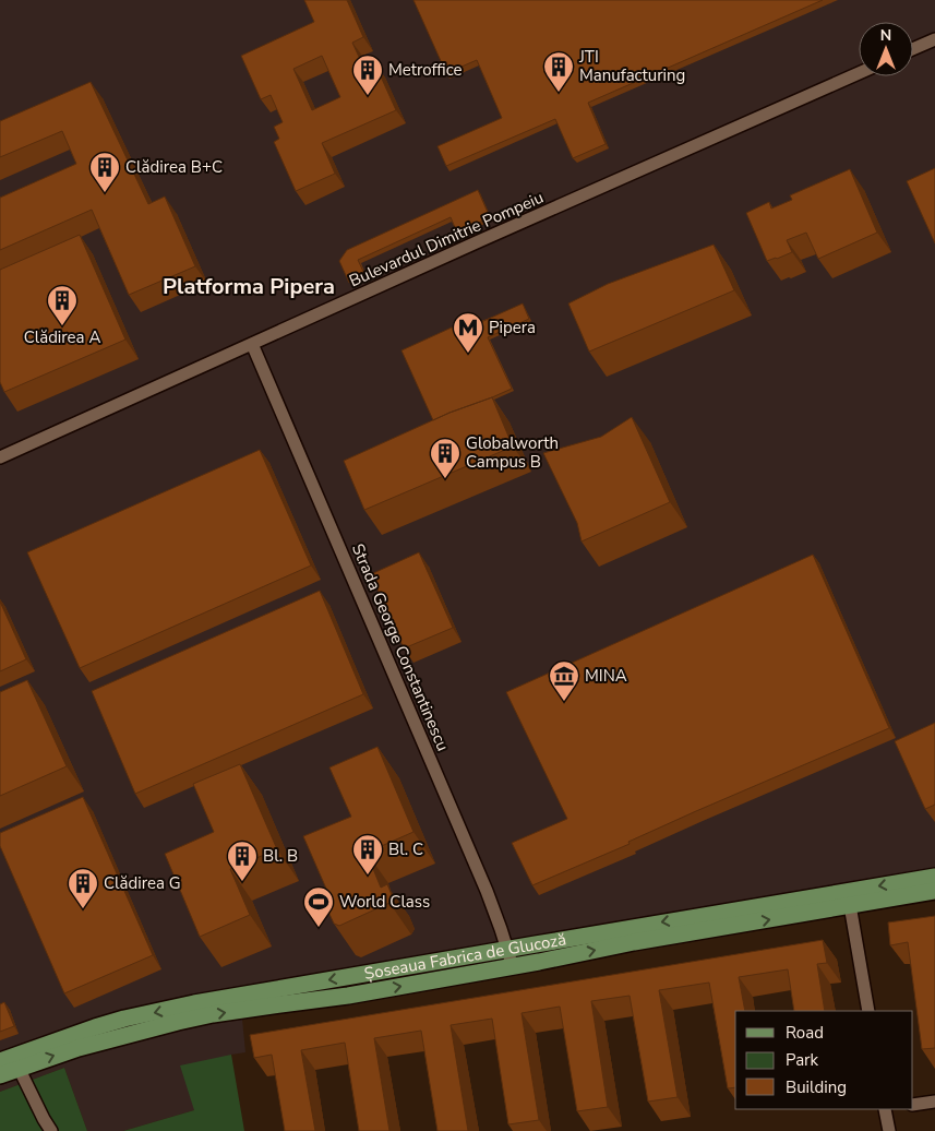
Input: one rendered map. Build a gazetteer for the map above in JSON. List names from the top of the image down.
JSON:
{
  "streets": {
    "main road": ["Șoseaua Fabrica de Glucoză"],
    "street": ["Bulevardul Dimitrie Pompeiu", "Strada George Constantinescu"]
  },
  "crossings": [
    ["Bulevardul Dimitrie Pompeiu", "Strada George Constantinescu"],
    ["Strada George Constantinescu", "Șoseaua Fabrica de Glucoză"]
  ],
  "districts": ["Platforma Pipera"],
  "places": {
    "building": [
      "JTI Manufacturing",
      "Metroffice",
      "Clădirea B+C",
      "Clădirea A",
      "Globalworth Campus B",
      "Bl. C",
      "Bl. B",
      "Clădirea G"
    ],
    "metro station": ["Pipera"],
    "museum": ["MINA"],
    "sports": ["World Class"]
  },
  "legend": ["Road", "Park", "Building"],
  "north": "top"
}
